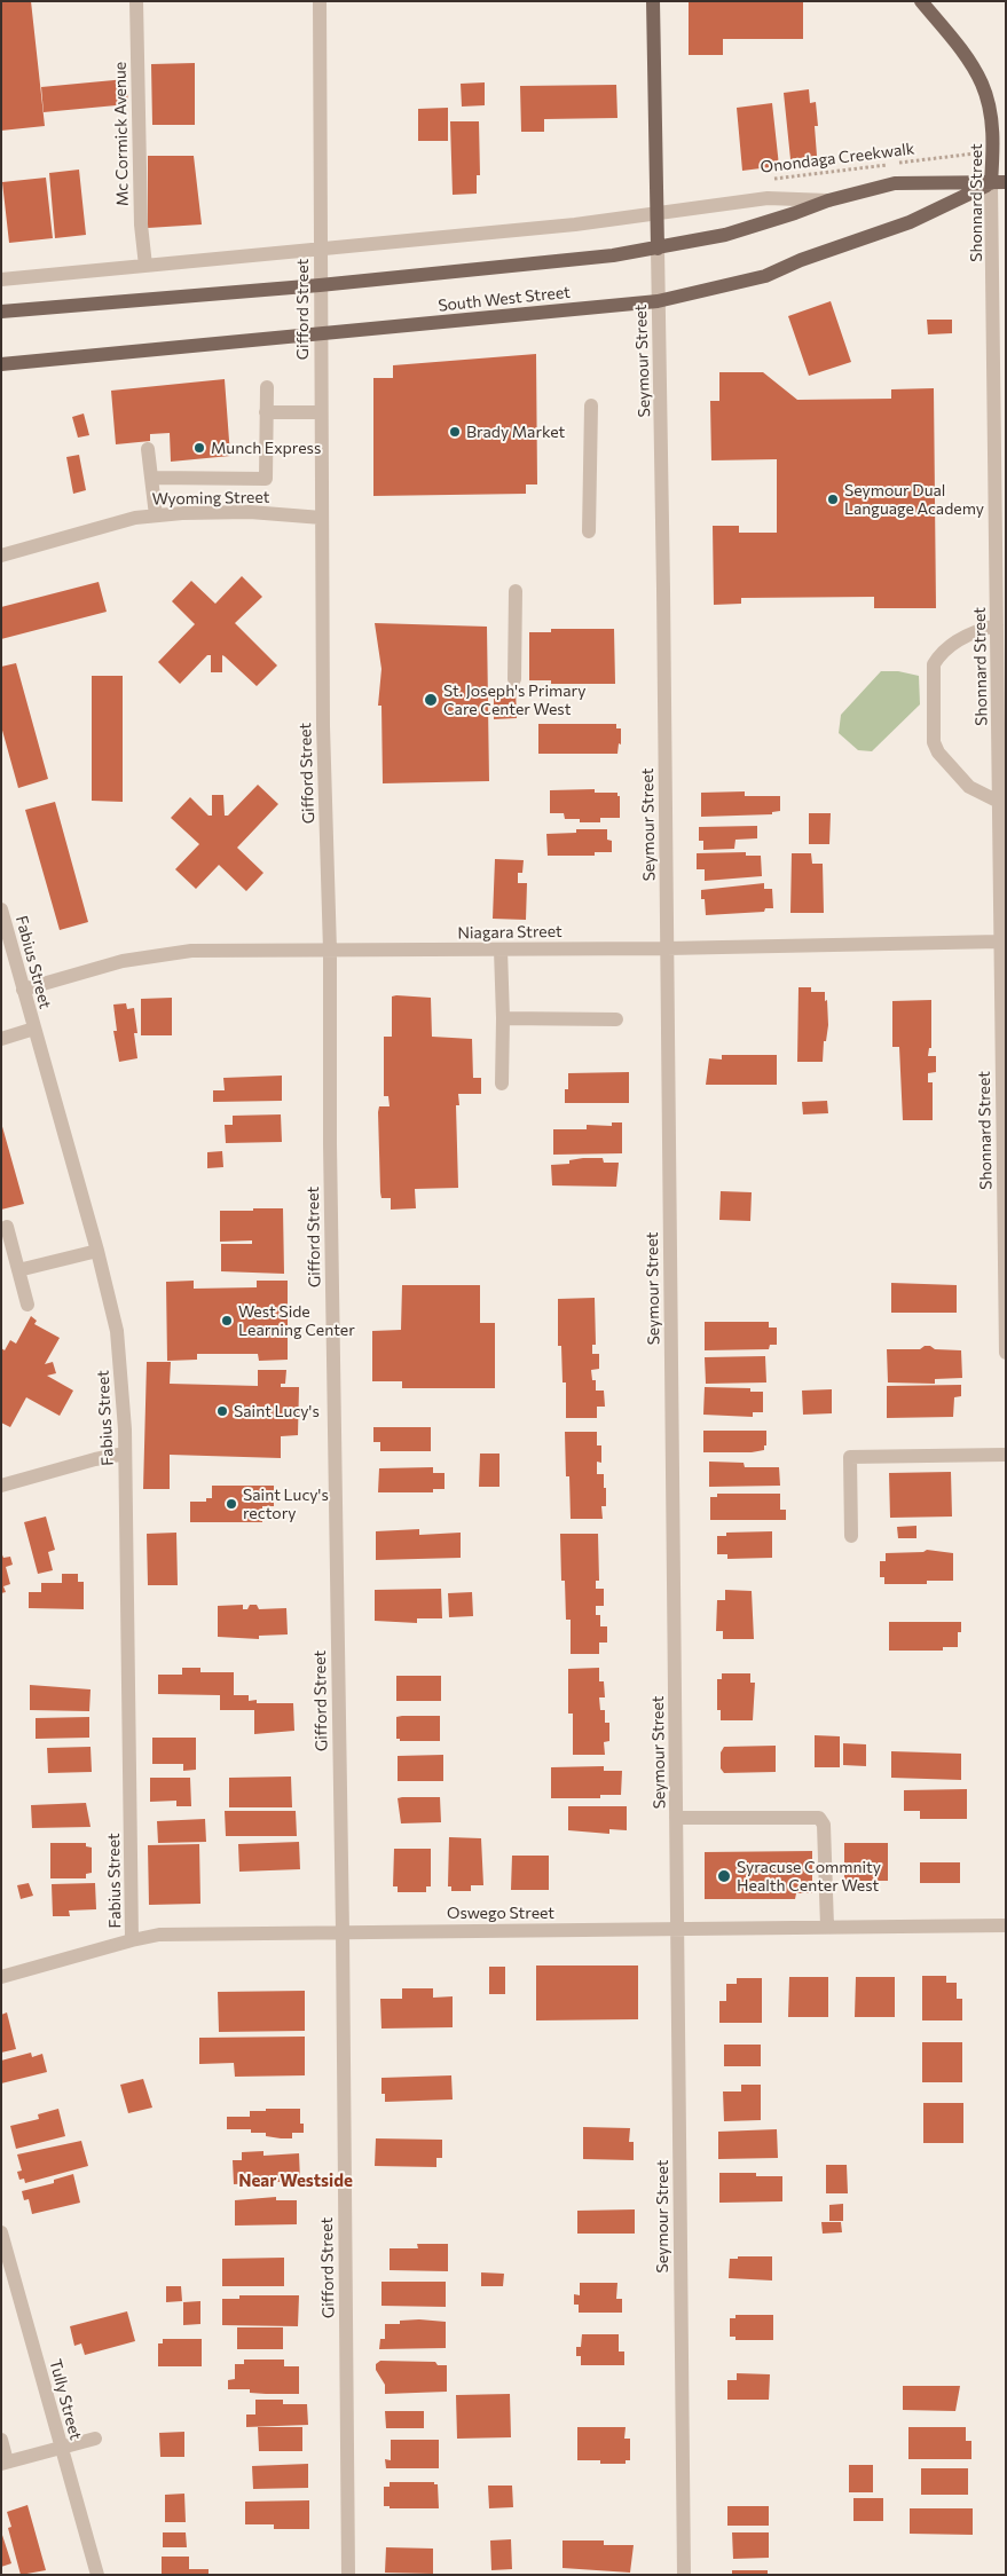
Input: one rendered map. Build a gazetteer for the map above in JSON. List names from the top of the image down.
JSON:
{
  "streets": {
    "main road": ["Shonnard Street", "South West Street", "Seymour Street"],
    "street": [
      "Mc Cormick Avenue",
      "Gifford Street",
      "Wyoming Street",
      "Niagara Street",
      "Fabius Street",
      "Oswego Street",
      "Tully Street"
    ],
    "path": ["Onondaga Creekwalk"]
  },
  "crossings": [
    ["Mc Cormick Avenue", "South West Street"],
    ["Onondaga Creekwalk", "Shonnard Street"],
    ["Shonnard Street", "South West Street"],
    ["Shonnard Street", "Niagara Street"],
    ["South West Street", "Gifford Street"],
    ["South West Street", "Seymour Street"],
    ["Gifford Street", "Wyoming Street"],
    ["Gifford Street", "Niagara Street"],
    ["Gifford Street", "Oswego Street"],
    ["Seymour Street", "Niagara Street"],
    ["Seymour Street", "Oswego Street"],
    ["Niagara Street", "Fabius Street"],
    ["Fabius Street", "Oswego Street"]
  ],
  "districts": ["Near Westside"],
  "places": [
    "Brady Market",
    "Munch Express",
    "Seymour Dual Language Academy",
    "St. Joseph's Primary Care Center West",
    "West Side Learning Center",
    "Saint Lucy's",
    "Saint Lucy's rectory",
    "Syracuse Commnity Health Center West"
  ]
}
